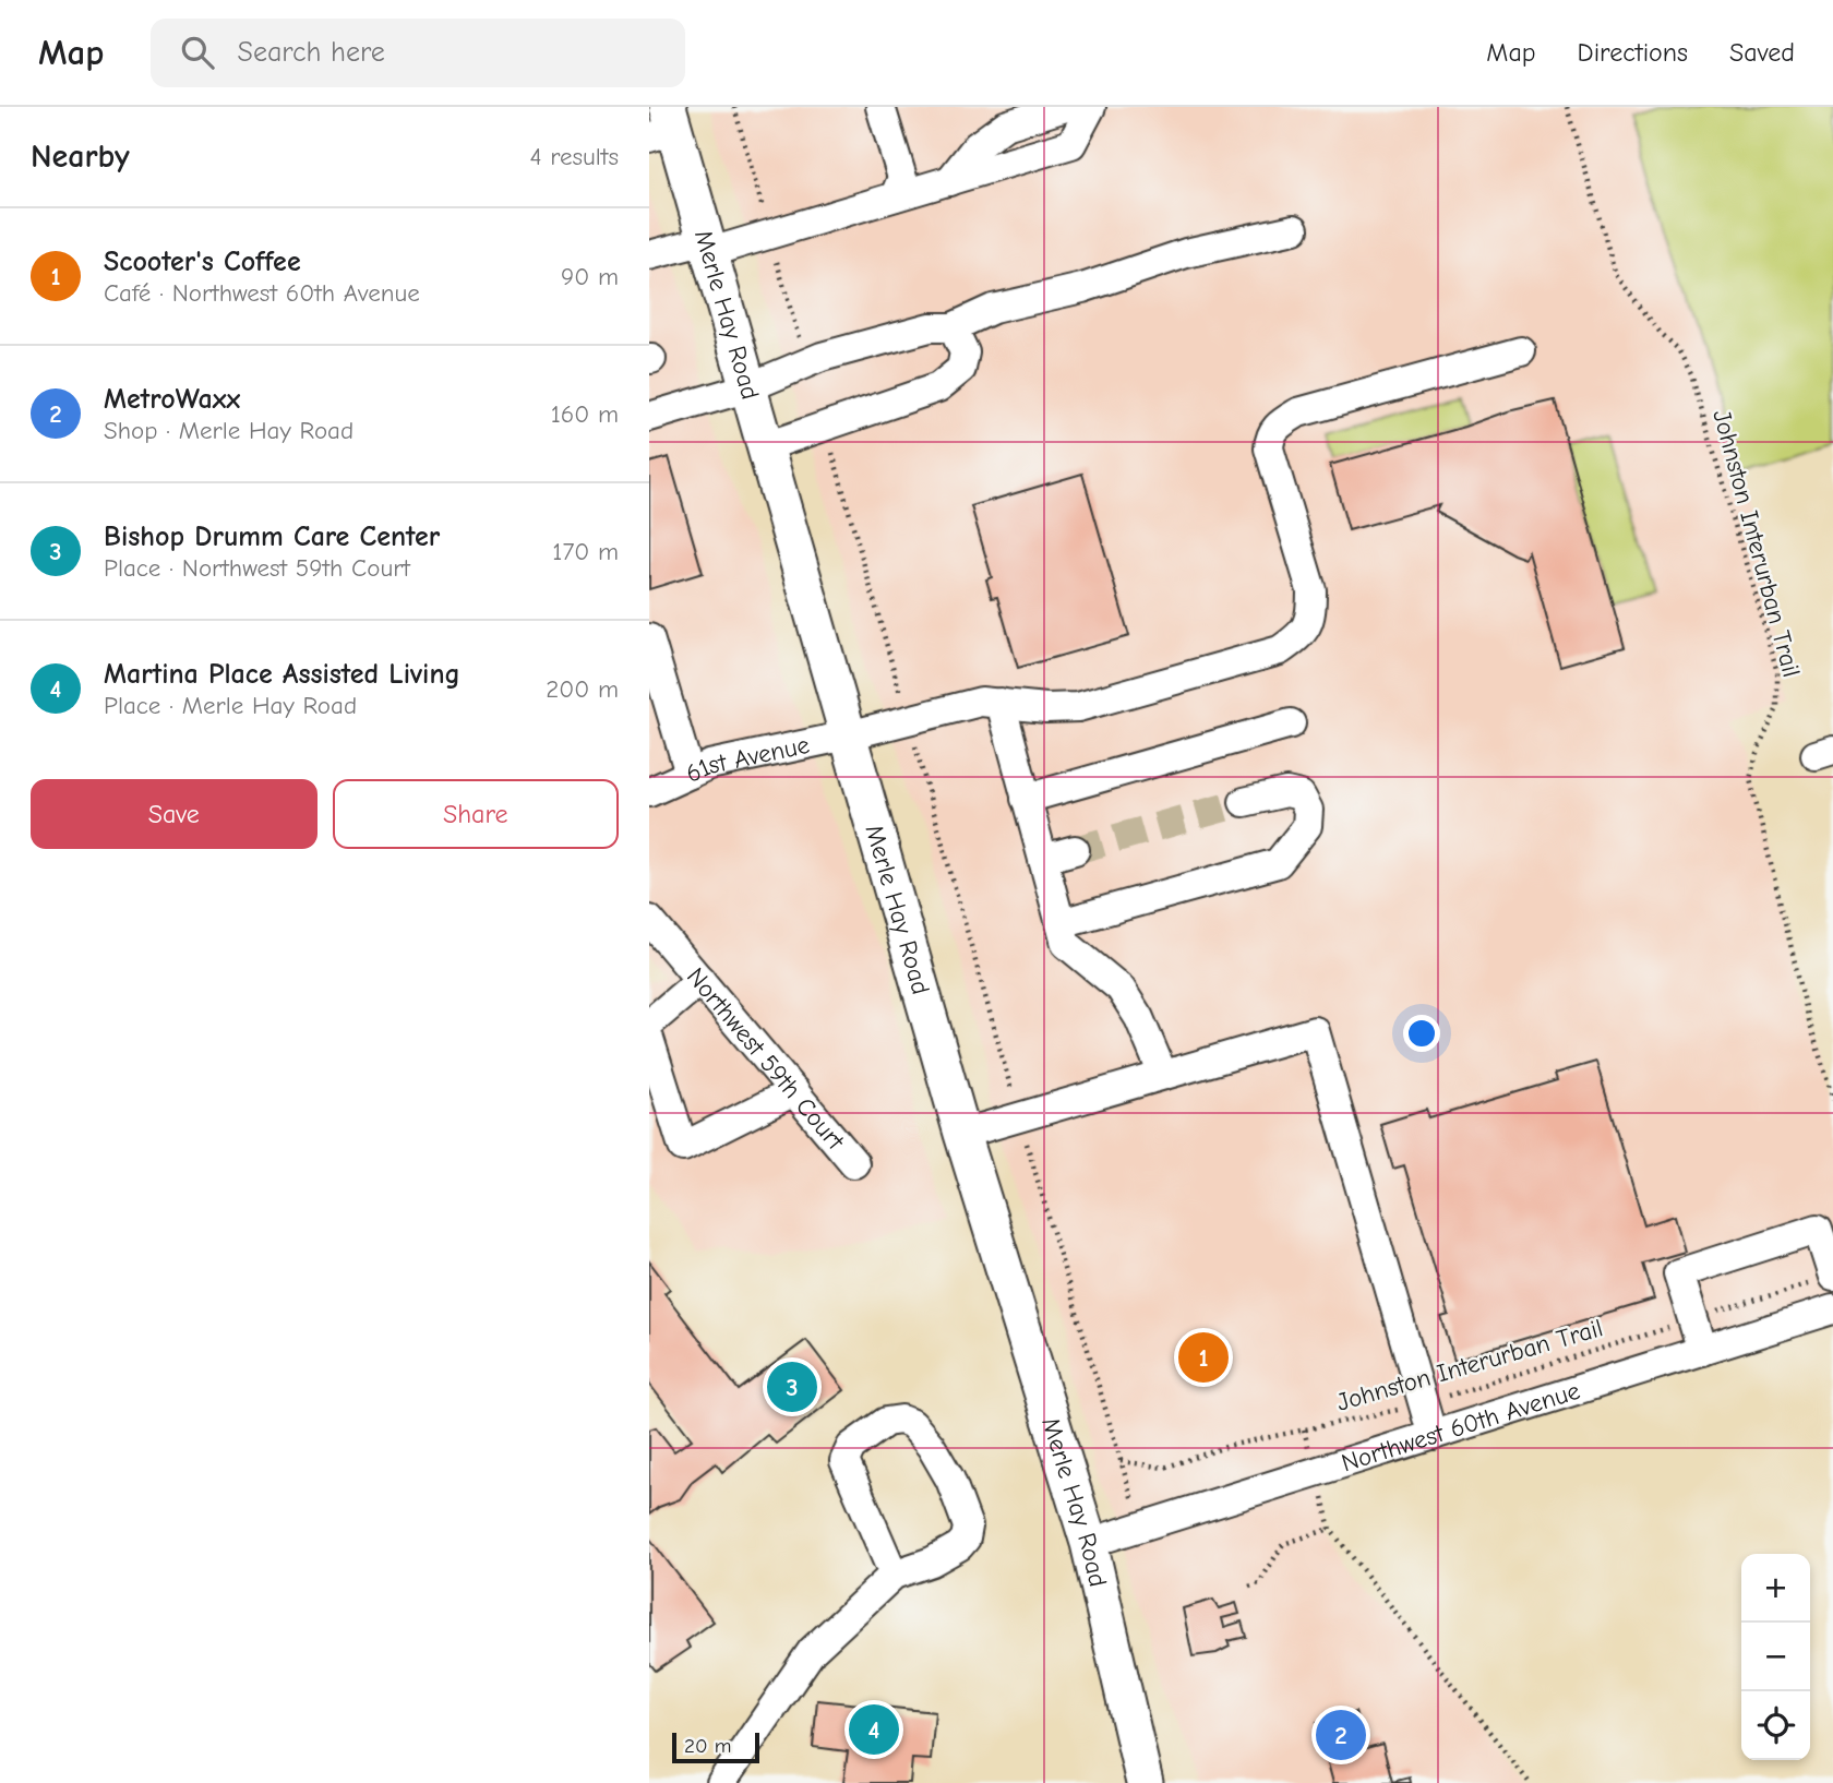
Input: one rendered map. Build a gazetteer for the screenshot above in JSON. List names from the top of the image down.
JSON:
{
  "streets": {
    "main road": ["Merle Hay Road"],
    "street": ["61st Avenue", "Northwest 59th Court", "Northwest 60th Avenue"],
    "path": ["Johnston Interurban Trail"]
  },
  "crossings": [
    ["Merle Hay Road", "61st Avenue"],
    ["Merle Hay Road", "Northwest 60th Avenue"]
  ],
  "scale_bar": "20 m",
  "page": {
    "header": "Map",
    "search": "Search here",
    "nav": ["Map", "Directions", "Saved"],
    "heading": ["Nearby", "4 results"],
    "list": [
      {
        "mark": "1",
        "name": "Scooter's Coffee",
        "note": "Café · Northwest 60th Avenue",
        "value": "90 m"
      },
      {
        "mark": "2",
        "name": "MetroWaxx",
        "note": "Shop · Merle Hay Road",
        "value": "160 m"
      },
      {
        "mark": "3",
        "name": "Bishop Drumm Care Center",
        "note": "Place · Northwest 59th Court",
        "value": "170 m"
      },
      {
        "mark": "4",
        "name": "Martina Place Assisted Living",
        "note": "Place · Merle Hay Road",
        "value": "200 m"
      }
    ],
    "buttons": ["Save", "Share"],
    "pins": [
      "1",
      "3",
      "4",
      "2"
    ],
    "map_buttons": ["+", "−"],
    "scale": "20 m"
  }
}
